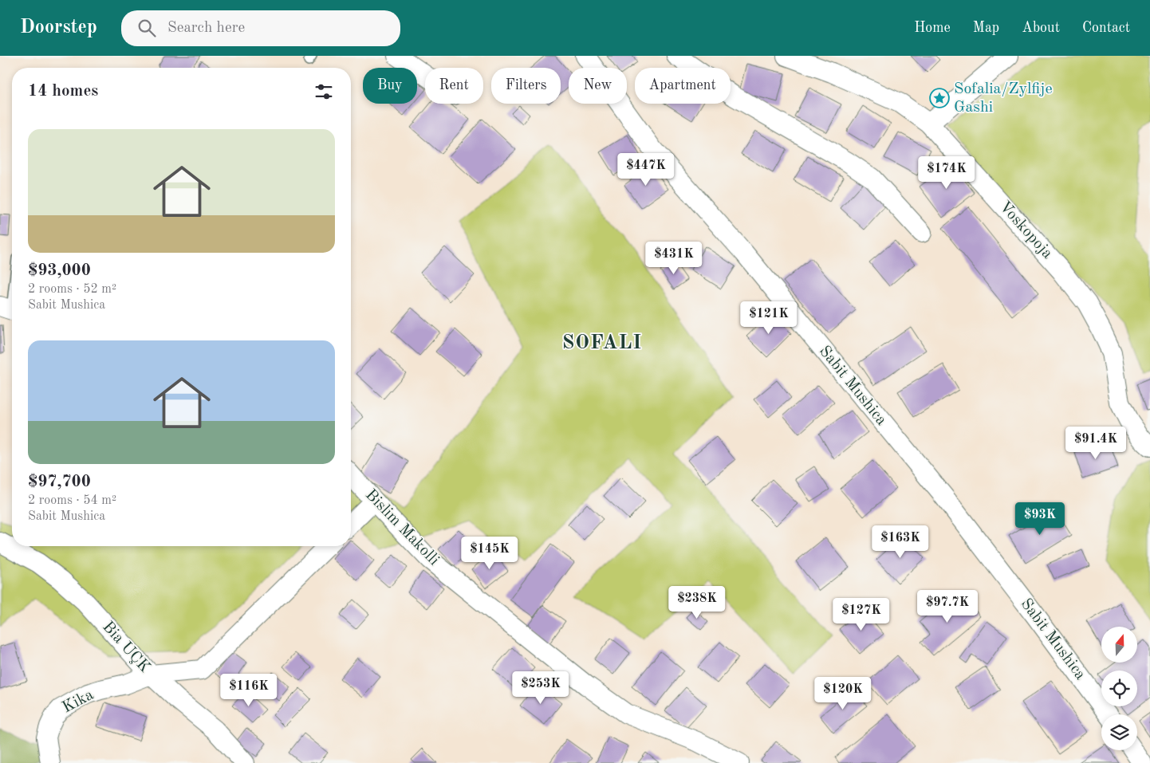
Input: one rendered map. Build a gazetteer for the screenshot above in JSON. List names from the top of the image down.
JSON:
{
  "streets": {
    "street": [
      "Voskopoja",
      "Sabit Mushica",
      "Bislim Makolli",
      "Bia UÇK",
      "Kika"
    ]
  },
  "crossings": [
    ["Bia UÇK", "Kika"]
  ],
  "districts": ["SOFALI"],
  "places": {
    "place": ["Sofalia/Zylfije Gashi"]
  },
  "north": "top",
  "page": {
    "header": "Doorstep",
    "search": "Search here",
    "nav": [
      "Home",
      "Map",
      "About",
      "Contact"
    ],
    "chip": [
      "Buy",
      "Rent",
      "Filters",
      "New",
      "Apartment"
    ],
    "heading": "14 homes",
    "list": [
      {
        "name": "$93,000",
        "note": "2 rooms · 52 m² · Sabit Mushica"
      },
      {
        "name": "$97,700",
        "note": "2 rooms · 54 m² · Sabit Mushica"
      }
    ],
    "price": [
      "$447K",
      "$174K",
      "$431K",
      "$121K",
      "$91.4K",
      "$93K",
      "$163K",
      "$145K",
      "$238K",
      "$97.7K",
      "$127K",
      "$253K",
      "$116K",
      "$120K"
    ]
  }
}
